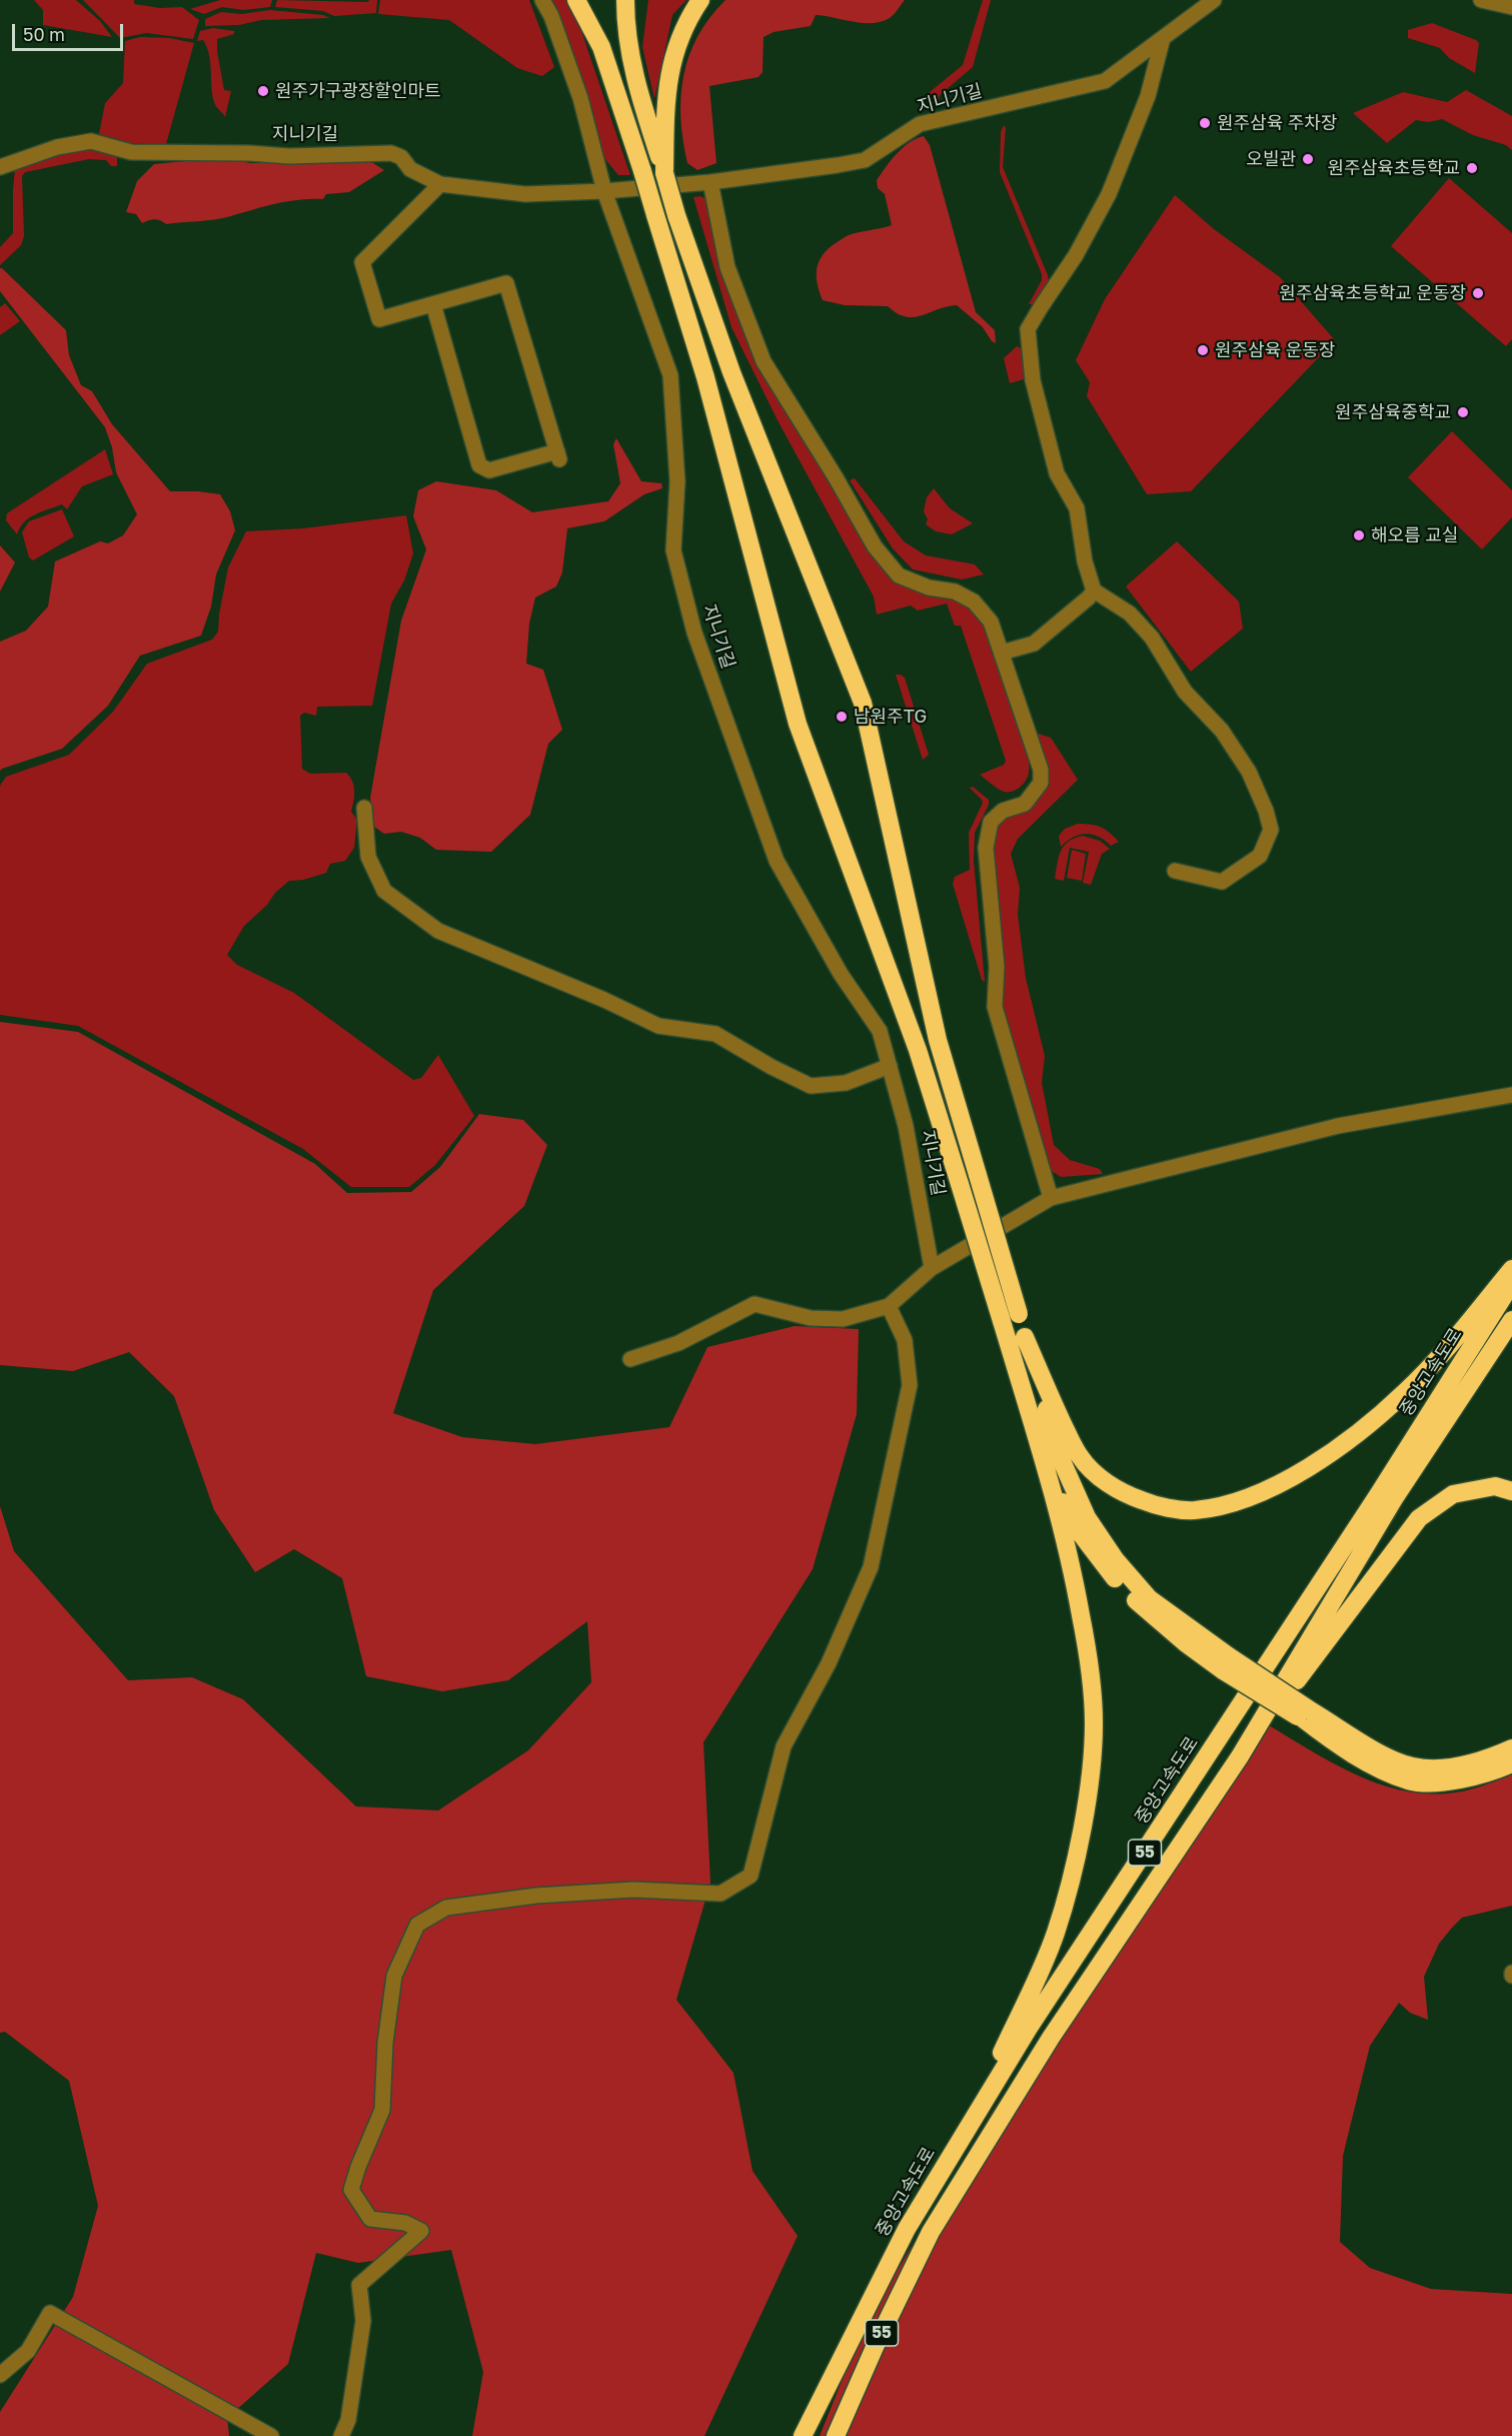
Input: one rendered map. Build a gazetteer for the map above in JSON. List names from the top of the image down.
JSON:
{
  "streets": {
    "highway": ["중앙고속도로", "55"],
    "street": ["지니기길"]
  },
  "places": [
    "원주가구광장할인마트",
    "원주삼육 주차장",
    "오빌관",
    "원주삼육초등학교",
    "원주삼육초등학교 운동장",
    "원주삼육 운동장",
    "원주삼육중학교",
    "해오름 교실",
    "남원주TG"
  ],
  "scale_bar": "50 m"
}
